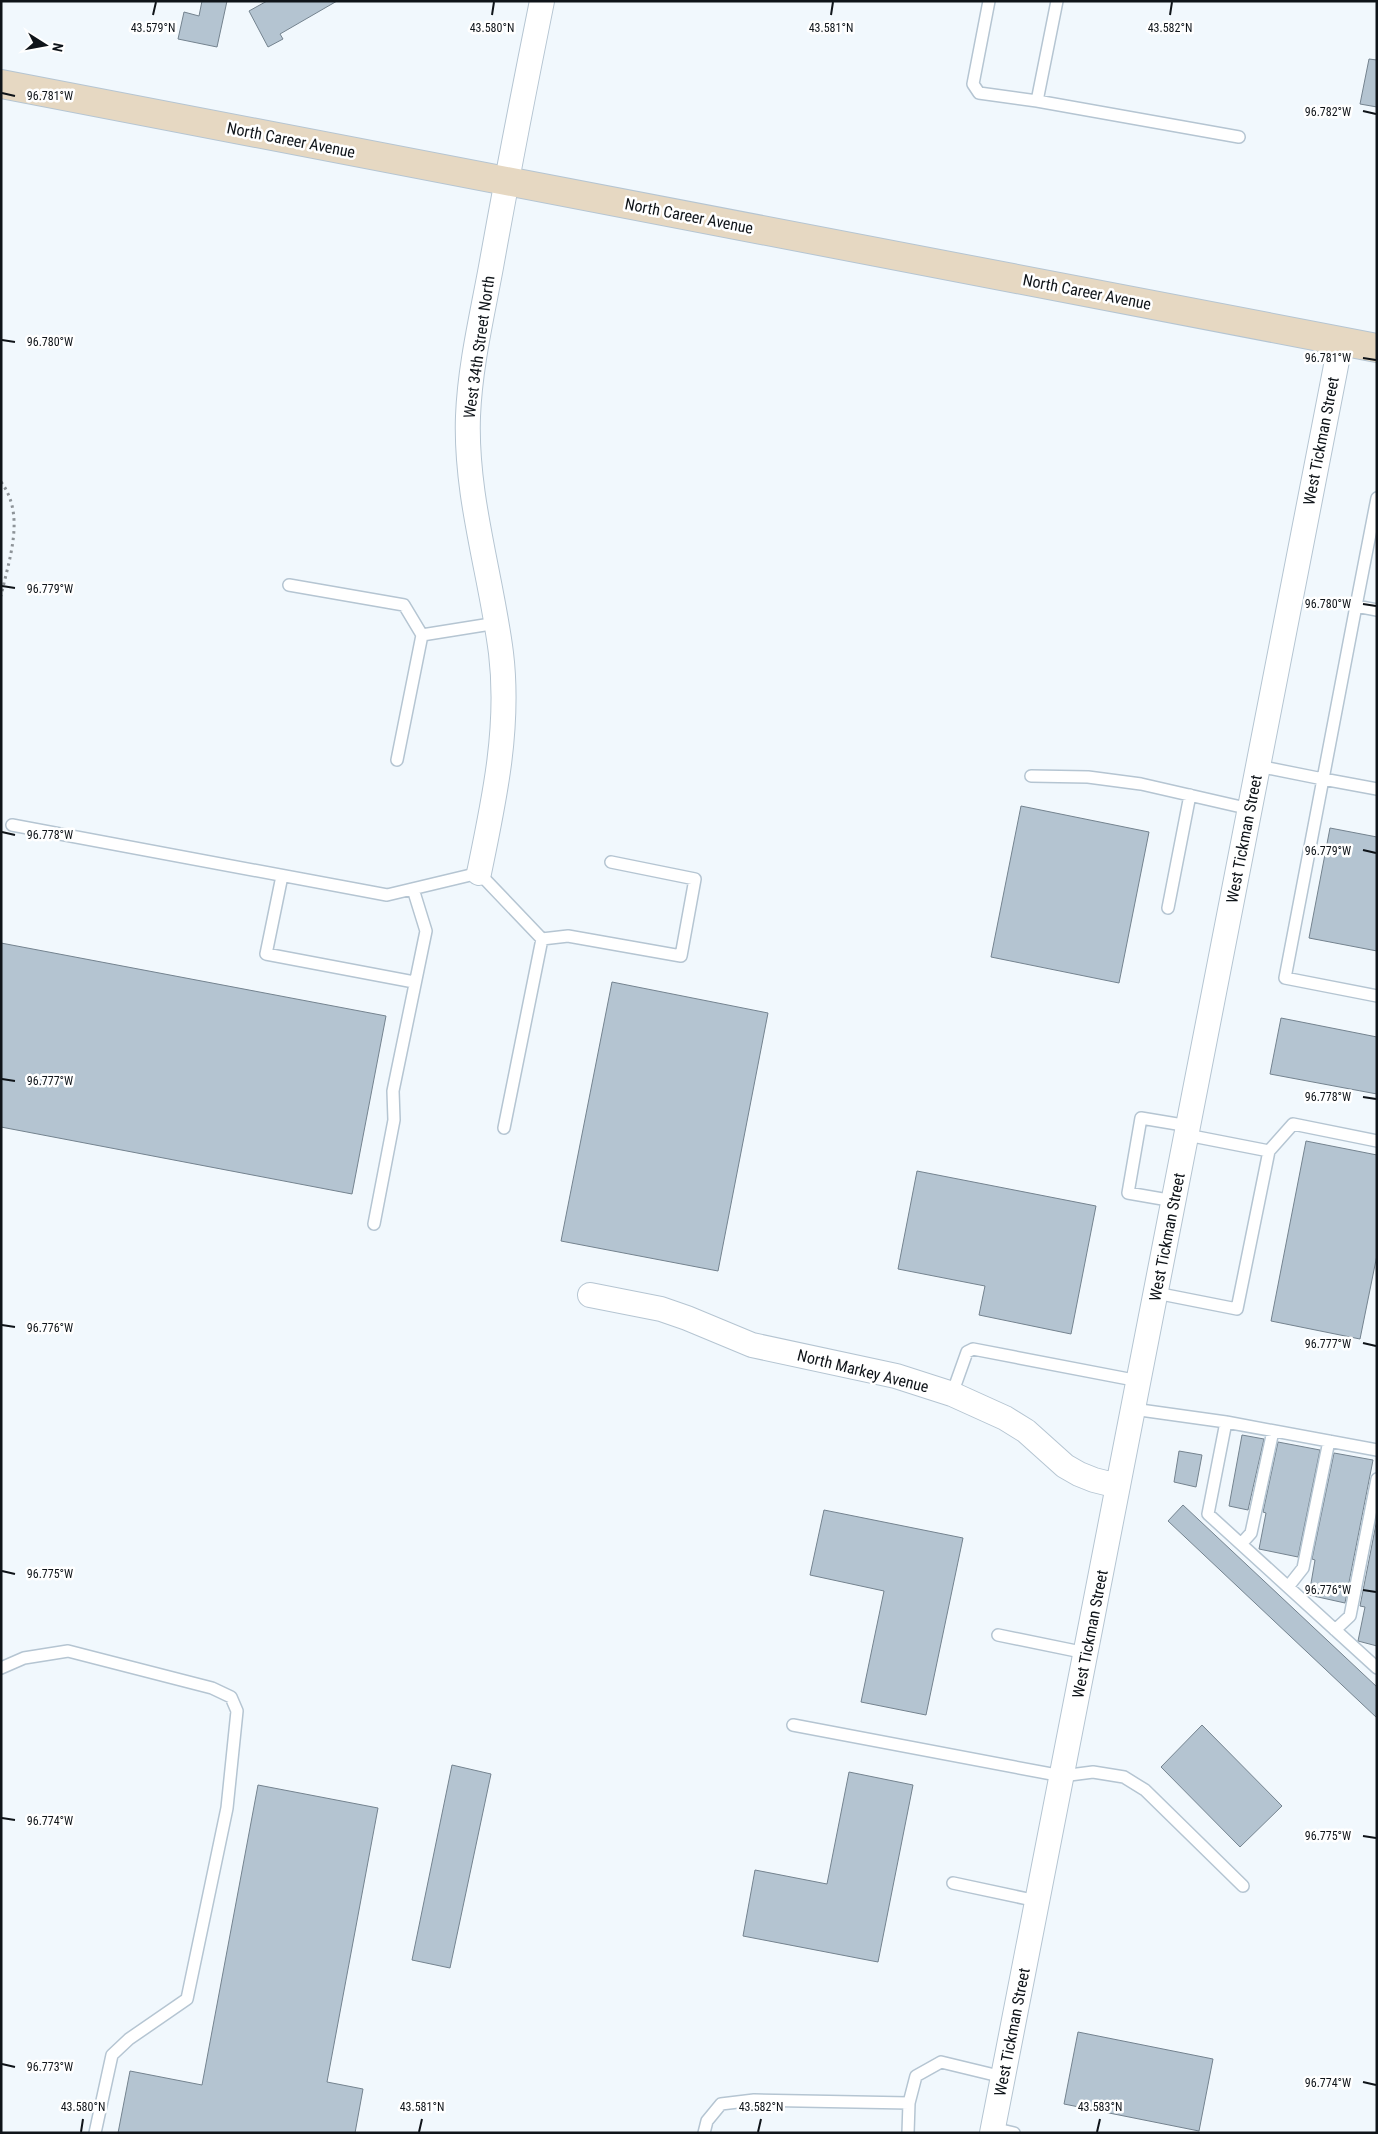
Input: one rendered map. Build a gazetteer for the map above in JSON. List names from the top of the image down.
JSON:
{
  "streets": {
    "street": [
      "North Career Avenue",
      "West 34th Street North",
      "West Tickman Street",
      "North Markey Avenue"
    ]
  },
  "crossings": [
    ["North Career Avenue", "West 34th Street North"],
    ["North Career Avenue", "West Tickman Street"],
    ["West Tickman Street", "North Markey Avenue"]
  ],
  "north": "right",
  "coordinates": [
    "43.580°N",
    "43.581°N",
    "43.582°N",
    "43.579°N",
    "96.781°W",
    "96.782°W",
    "96.780°W",
    "96.779°W",
    "96.778°W",
    "96.777°W",
    "96.776°W",
    "96.775°W",
    "96.774°W",
    "96.773°W",
    "43.583°N"
  ]
}
